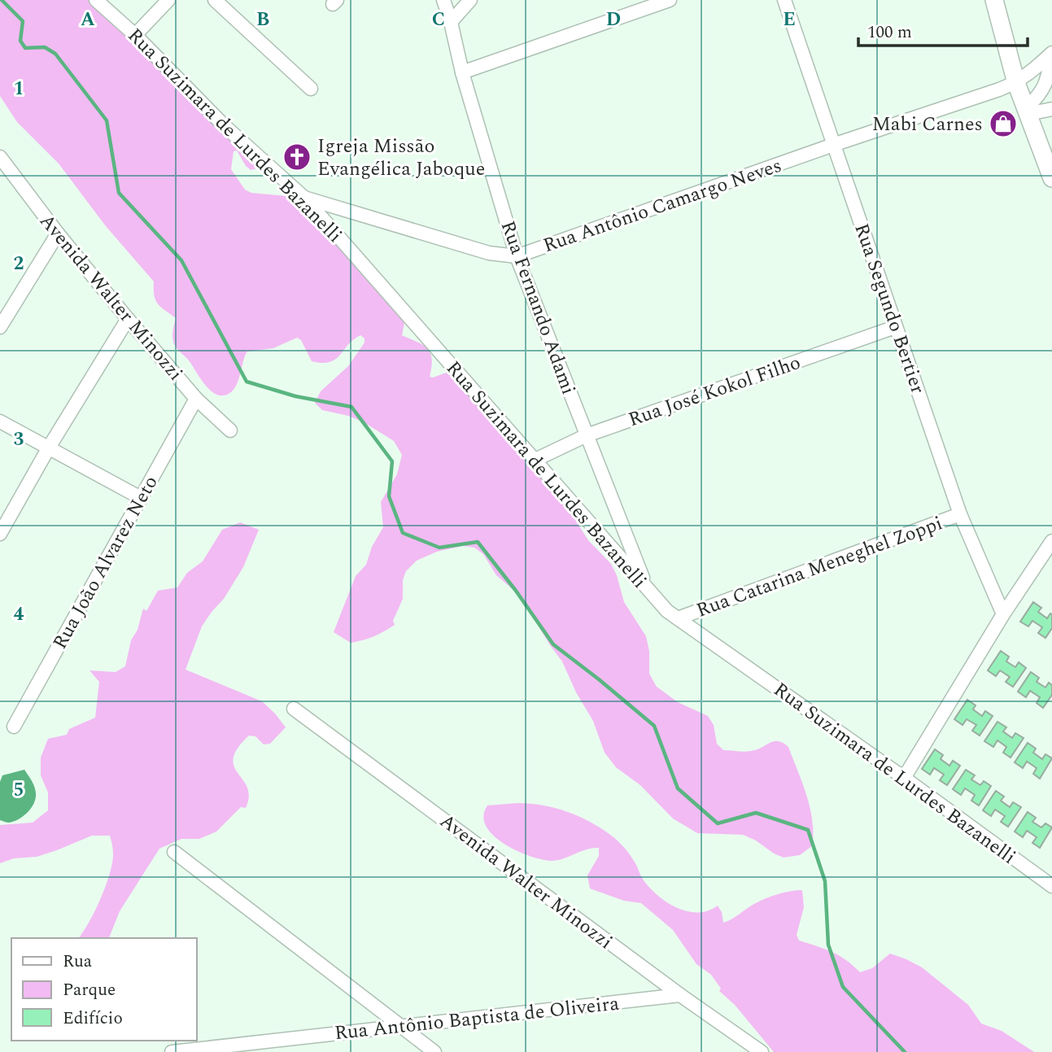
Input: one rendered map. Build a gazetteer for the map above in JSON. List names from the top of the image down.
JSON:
{
  "streets": {
    "street": [
      "Rua Suzimara de Lurdes Bazanelli",
      "Rua Antônio Camargo Neves",
      "Avenida Walter Minozzi",
      "Rua Fernando Adami",
      "Rua Segundo Bertier",
      "Rua José Kokol Filho",
      "Rua João Alvarez Neto",
      "Rua Catarina Meneghel Zoppi",
      "Rua Antônio Baptista de Oliveira"
    ]
  },
  "crossings": [
    ["Rua Suzimara de Lurdes Bazanelli", "Rua Antônio Camargo Neves"],
    ["Rua Suzimara de Lurdes Bazanelli", "Rua Fernando Adami"],
    ["Rua Suzimara de Lurdes Bazanelli", "Rua José Kokol Filho"],
    ["Rua Suzimara de Lurdes Bazanelli", "Rua Catarina Meneghel Zoppi"],
    ["Rua Antônio Camargo Neves", "Rua Fernando Adami"],
    ["Rua Antônio Camargo Neves", "Rua Segundo Bertier"],
    ["Avenida Walter Minozzi", "Rua João Alvarez Neto"],
    ["Avenida Walter Minozzi", "Rua Antônio Baptista de Oliveira"],
    ["Rua Fernando Adami", "Rua José Kokol Filho"],
    ["Rua Segundo Bertier", "Rua José Kokol Filho"],
    ["Rua Segundo Bertier", "Rua Catarina Meneghel Zoppi"]
  ],
  "places": {
    "shop": ["Mabi Carnes"],
    "church": ["Igreja Missão Evangélica Jaboque"]
  },
  "legend": ["Rua", "Parque", "Edifício"],
  "scale_bar": "100 m",
  "grid": {
    "columns": [
      "A",
      "B",
      "C",
      "D",
      "E"
    ],
    "rows": [
      "1",
      "2",
      "3",
      "4",
      "5"
    ]
  }
}
